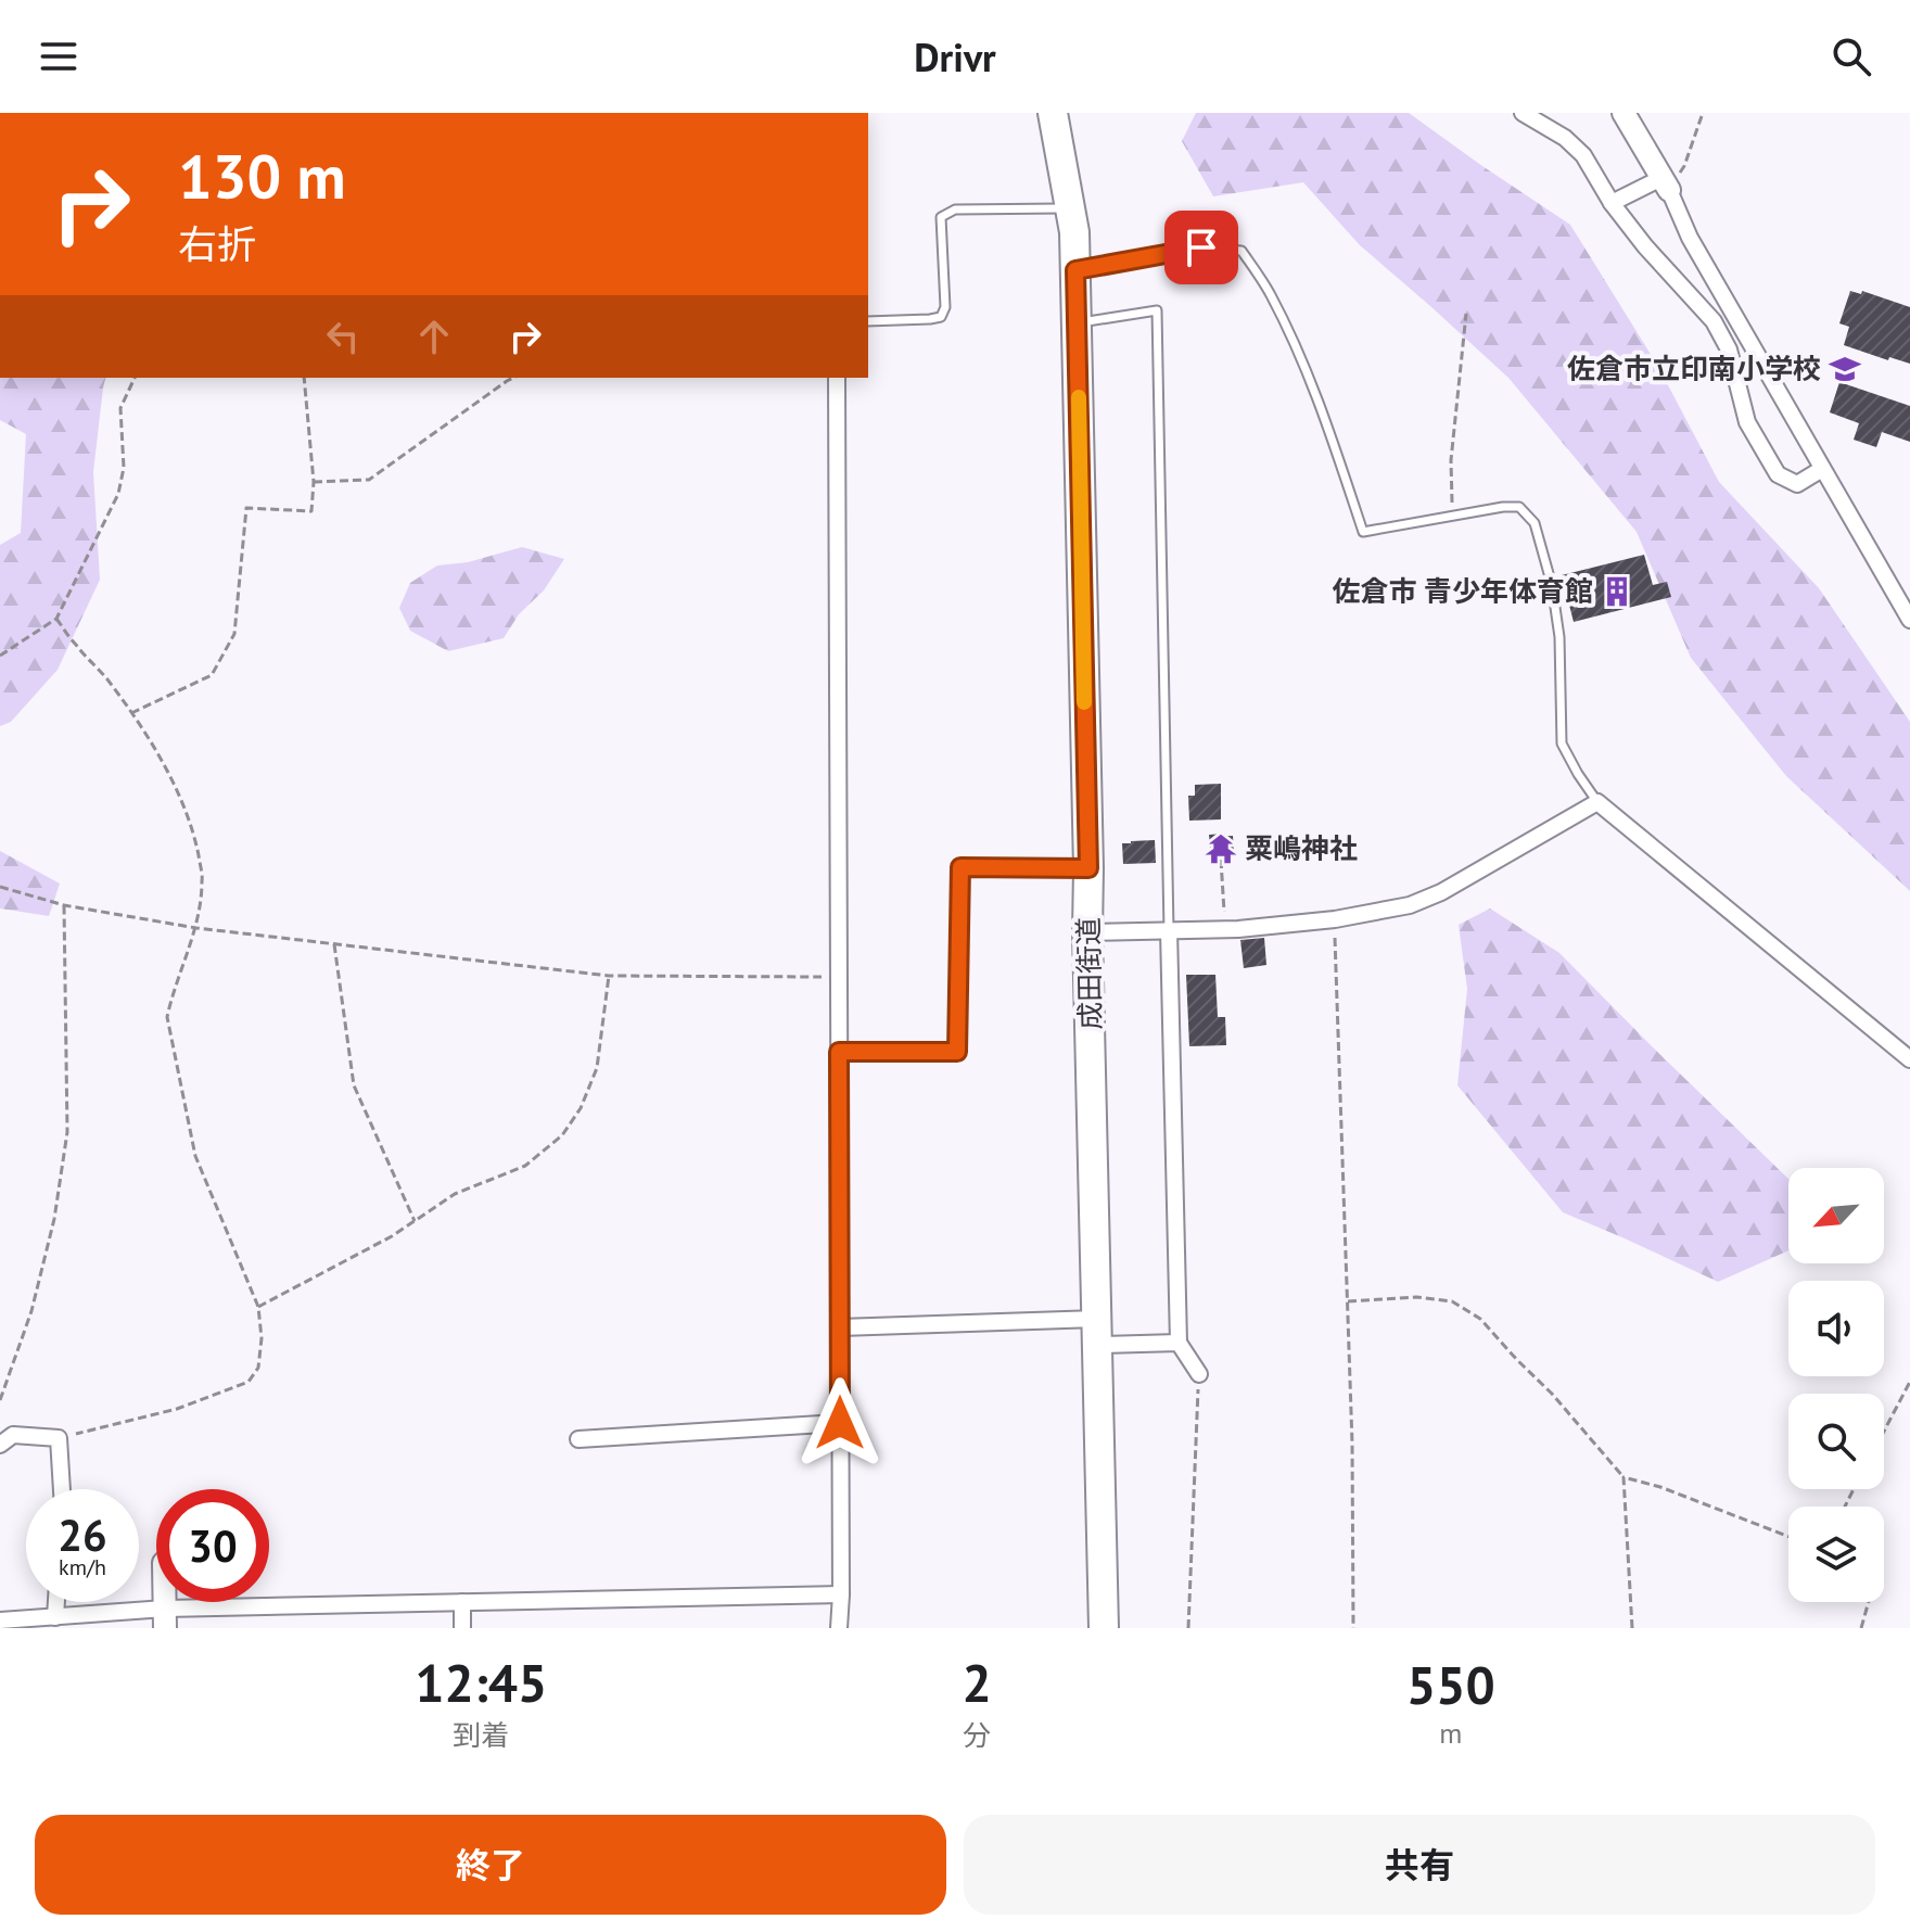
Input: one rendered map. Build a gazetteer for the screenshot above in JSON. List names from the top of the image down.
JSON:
{
  "streets": {
    "highway": ["成田街道"]
  },
  "places": {
    "school or university": ["佐倉市立印南小学校"],
    "building": ["佐倉市 青少年体育館"],
    "temple": ["粟嶋神社"]
  },
  "north": "bottom left",
  "page": {
    "header": "Drivr",
    "turn": ["130 m", "右折"],
    "speed": "26 km/h",
    "limit": "30",
    "eta": [
      "12:45",
      "到着",
      "2",
      "分",
      "550",
      "m"
    ],
    "buttons": ["終了", "共有"]
  }
}
